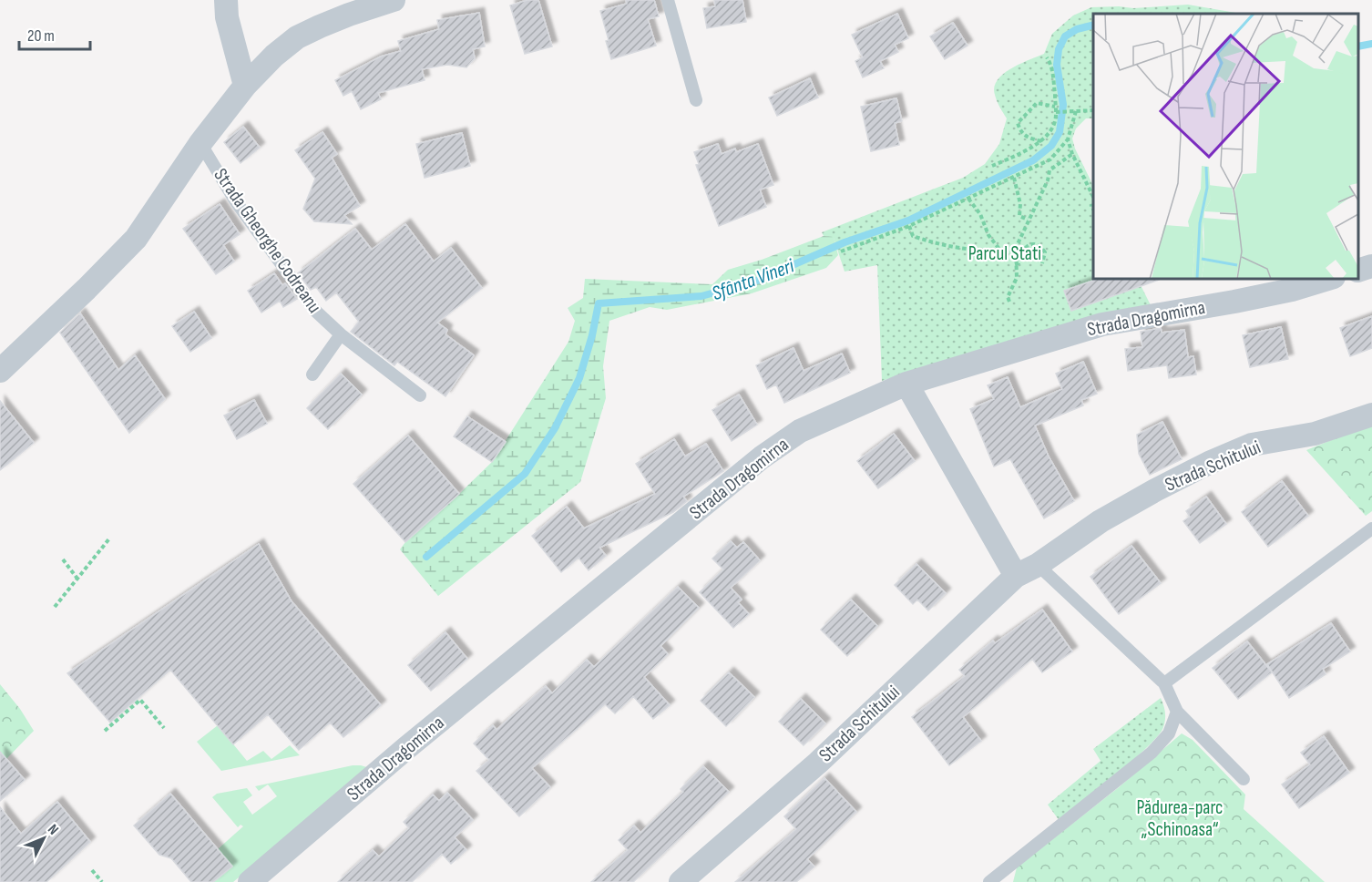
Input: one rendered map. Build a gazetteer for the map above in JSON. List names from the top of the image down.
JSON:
{
  "streets": {
    "street": ["Strada Gheorghe Codreanu", "Strada Dragomirna", "Strada Schitului"]
  },
  "water": ["Sfânta Vineri"],
  "parks": ["Parcul Stati", "Pădurea-parc „Schinoasa“"],
  "scale_bar": "20 m",
  "north": "top right"
}
